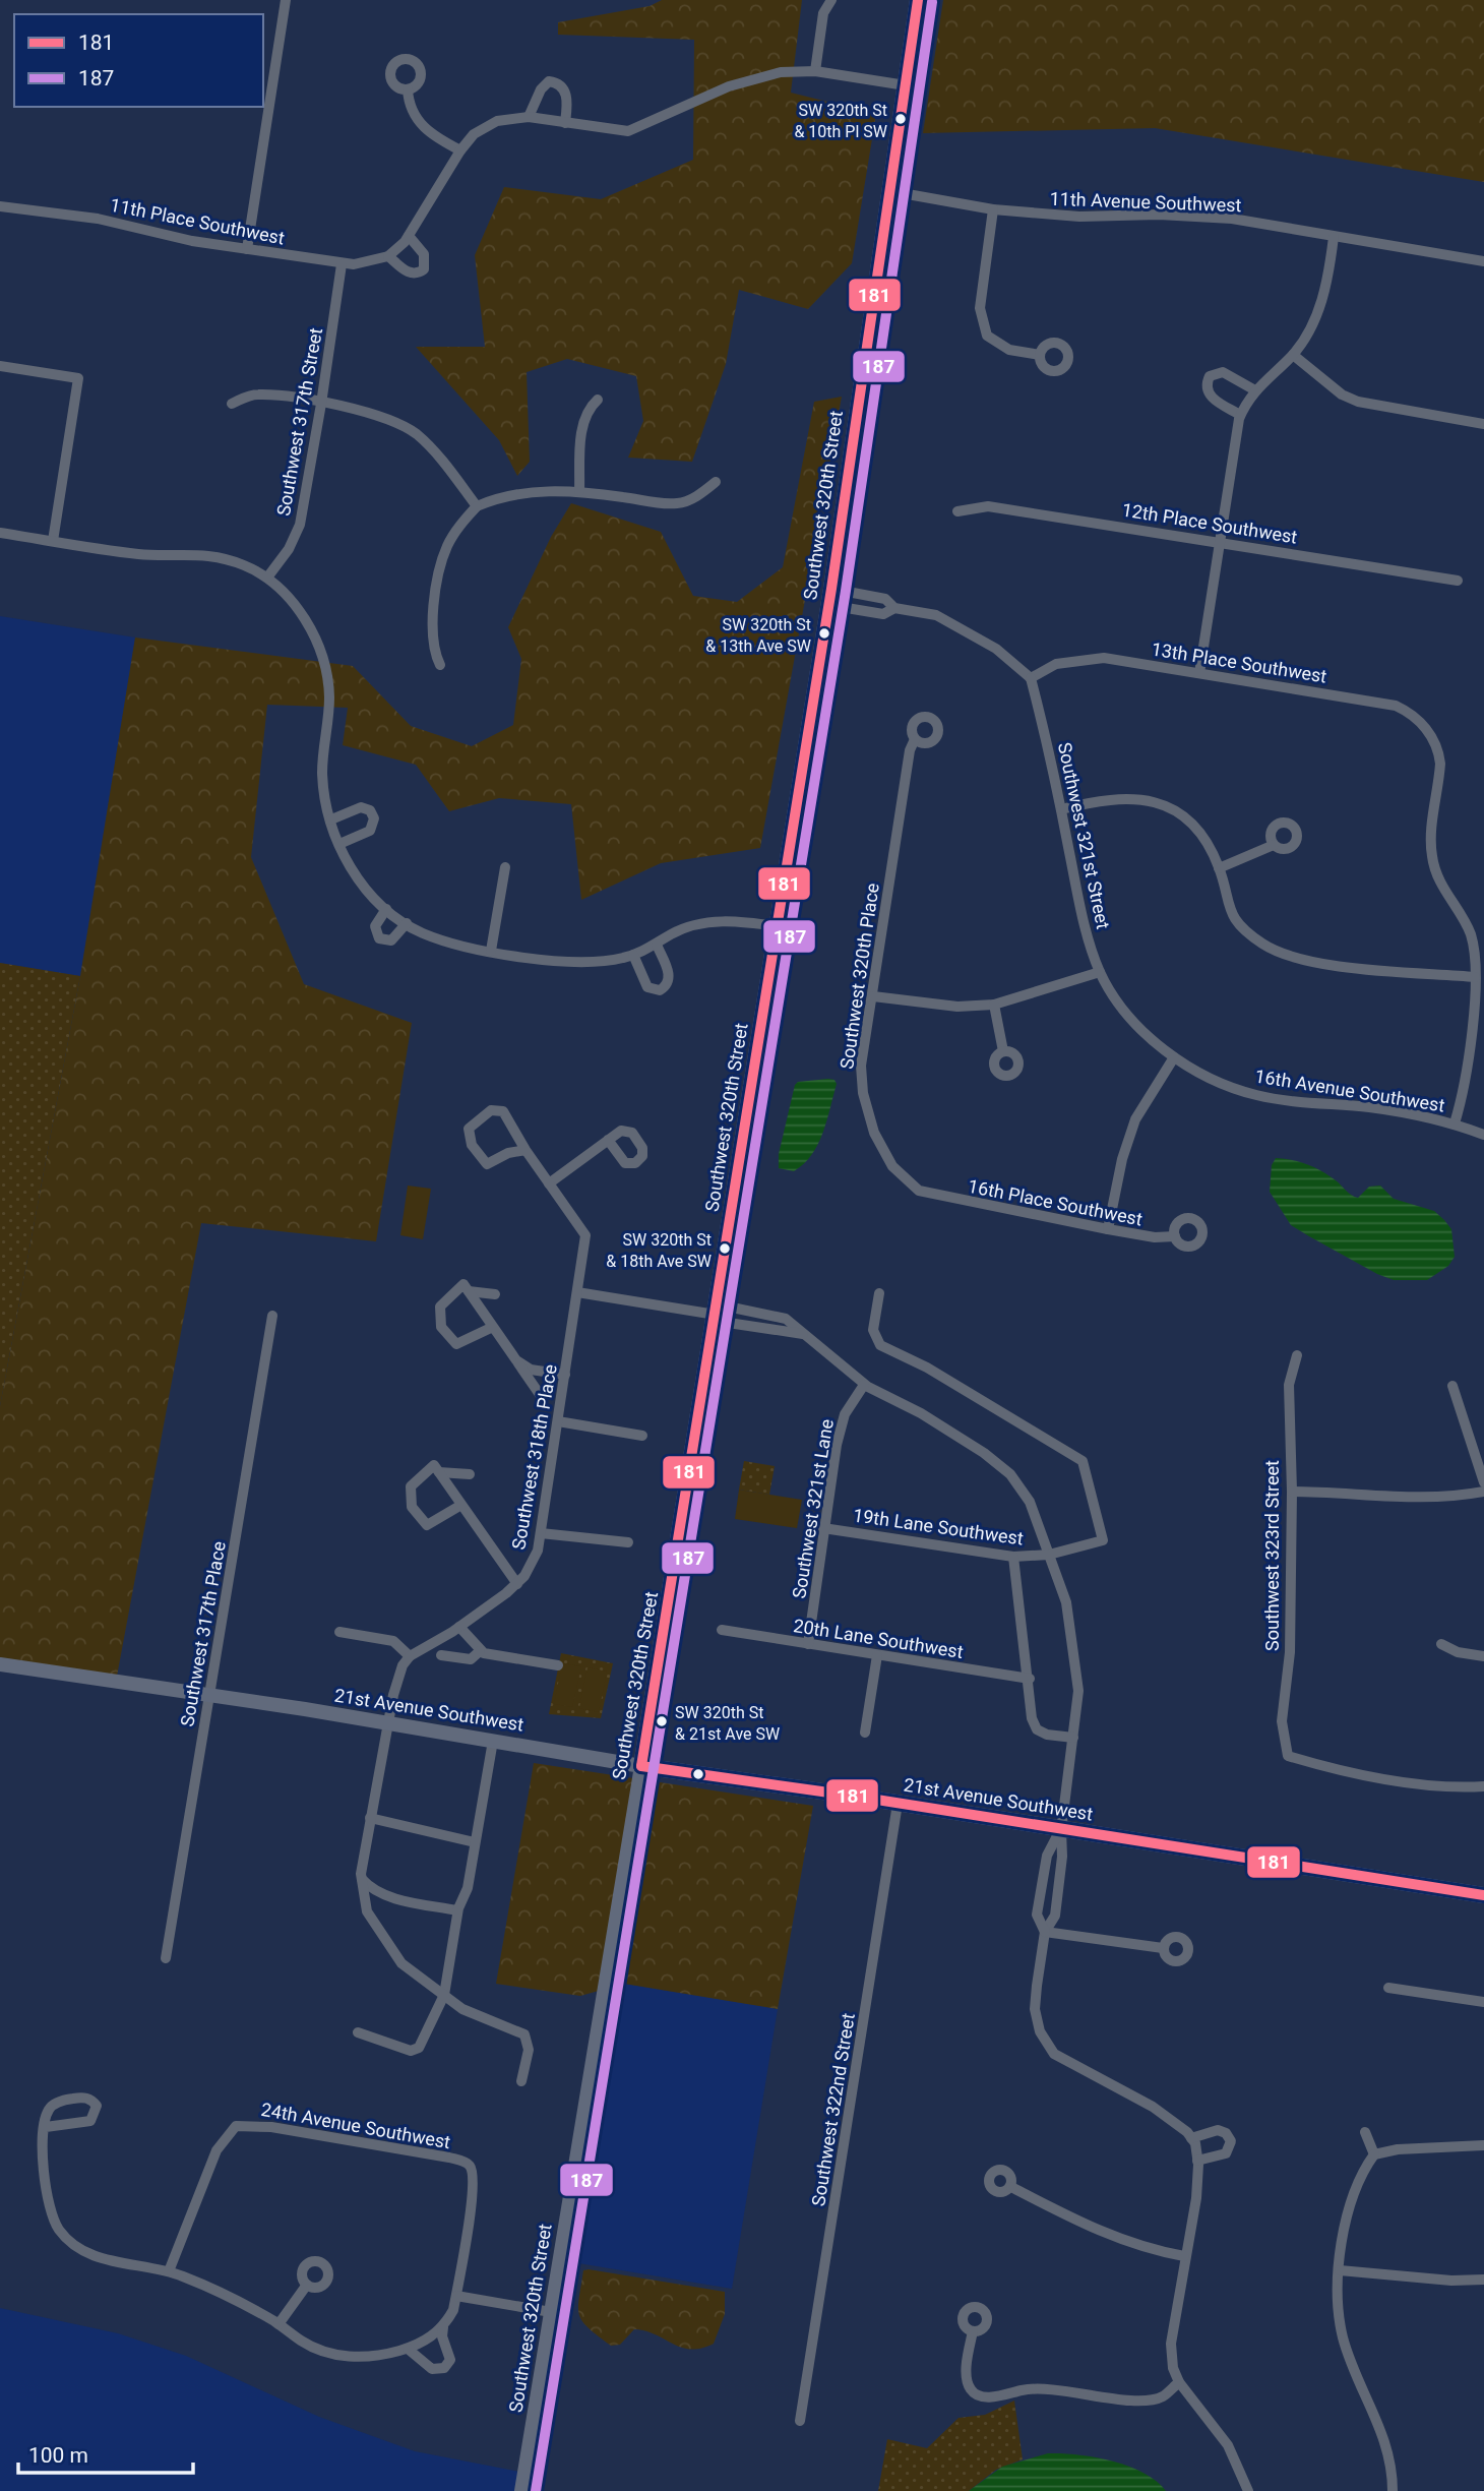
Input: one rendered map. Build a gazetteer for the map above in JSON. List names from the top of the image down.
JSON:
{
  "streets": {
    "main road": ["Southwest 320th Street", "21st Avenue Southwest"],
    "street": [
      "11th Avenue Southwest",
      "11th Place Southwest",
      "Southwest 317th Street",
      "12th Place Southwest",
      "13th Place Southwest",
      "Southwest 321st Street",
      "Southwest 320th Place",
      "16th Avenue Southwest",
      "16th Place Southwest",
      "Southwest 318th Place",
      "Southwest 321st Lane",
      "19th Lane Southwest",
      "Southwest 323rd Street",
      "Southwest 317th Place",
      "20th Lane Southwest",
      "Southwest 322nd Street",
      "24th Avenue Southwest"
    ]
  },
  "crossings": [
    ["11th Avenue Southwest", "Southwest 320th Street"],
    ["11th Place Southwest", "Southwest 317th Street"],
    ["Southwest 320th Street", "21st Avenue Southwest"],
    ["13th Place Southwest", "Southwest 321st Street"],
    ["Southwest 321st Street", "16th Avenue Southwest"],
    ["Southwest 320th Place", "16th Place Southwest"],
    ["Southwest 321st Lane", "19th Lane Southwest"],
    ["Southwest 321st Lane", "20th Lane Southwest"],
    ["Southwest 317th Place", "21st Avenue Southwest"],
    ["21st Avenue Southwest", "Southwest 322nd Street"]
  ],
  "places": [
    "SW 320th St & 10th Pl SW",
    "SW 320th St & 13th Ave SW",
    "SW 320th St & 18th Ave SW",
    "SW 320th St & 21st Ave SW"
  ],
  "lines": ["transit line 181", "transit line 187"],
  "legend": ["181", "187"],
  "scale_bar": "100 m"
}
